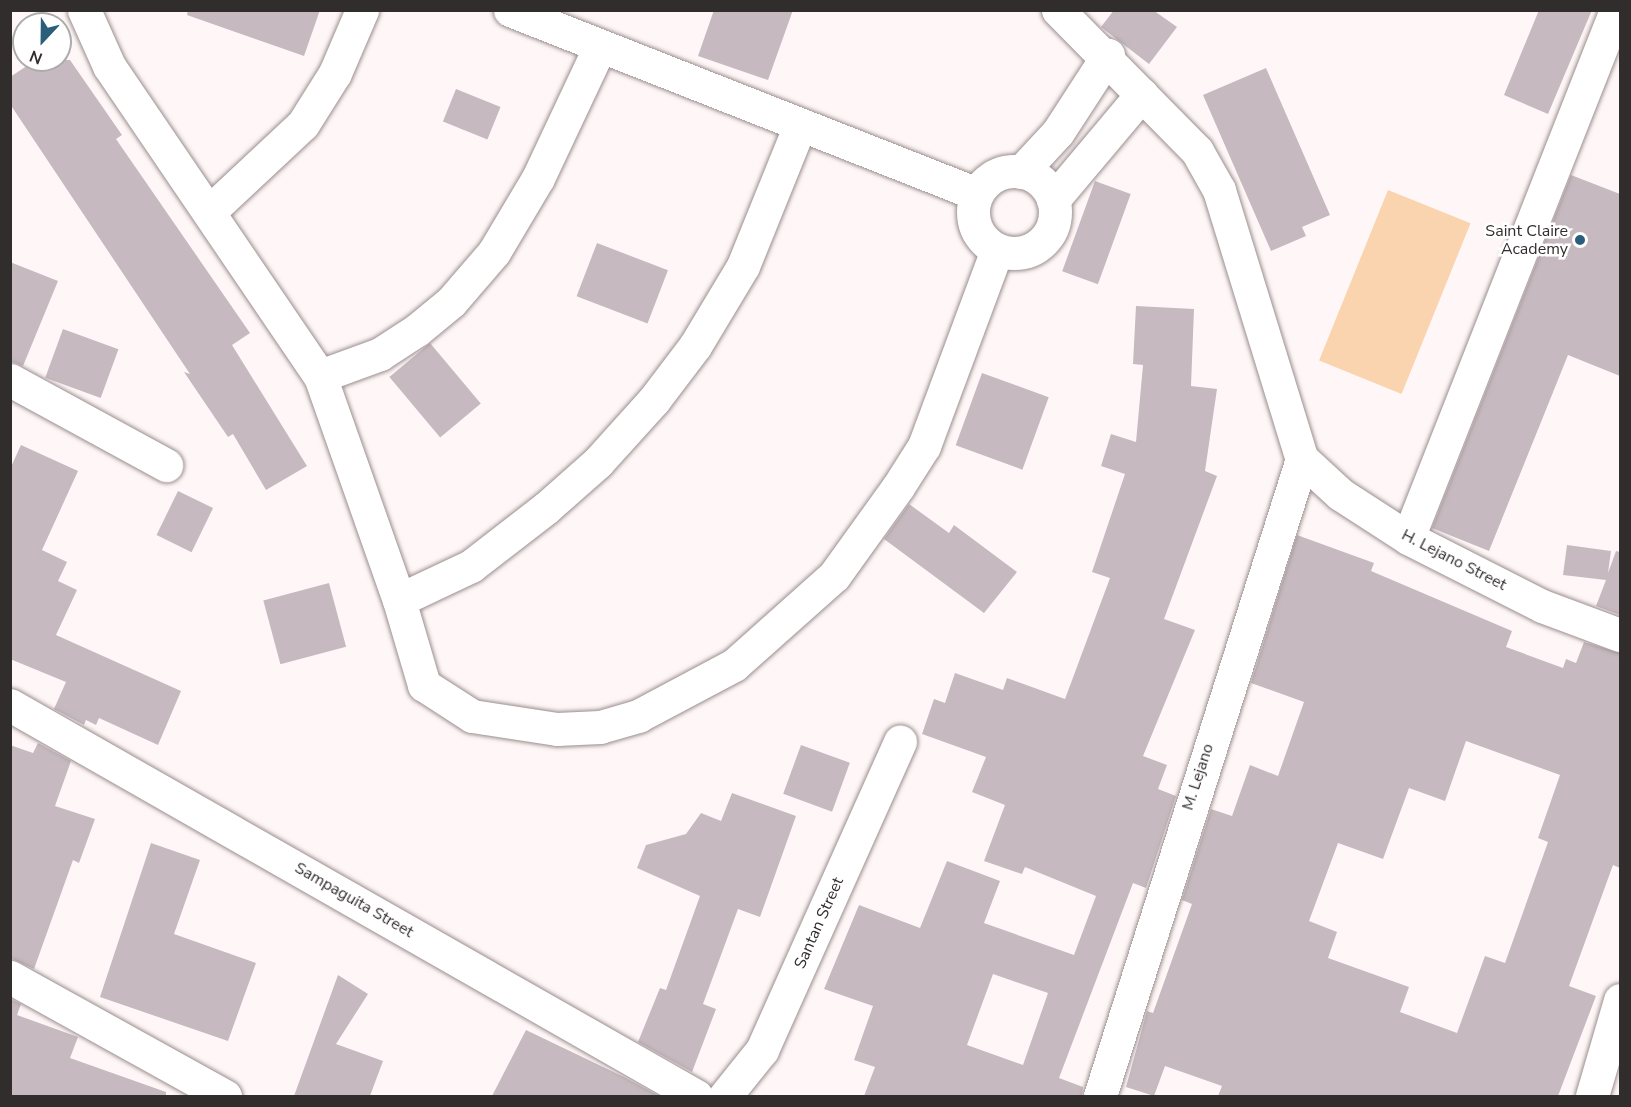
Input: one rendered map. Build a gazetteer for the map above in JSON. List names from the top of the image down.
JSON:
{
  "streets": {
    "street": [
      "H. Lejano Street",
      "M. Lejano",
      "Sampaguita Street",
      "Santan Street"
    ]
  },
  "crossings": [
    ["H. Lejano Street", "M. Lejano"]
  ],
  "places": ["Saint Claire Academy"],
  "north": "bottom"
}
